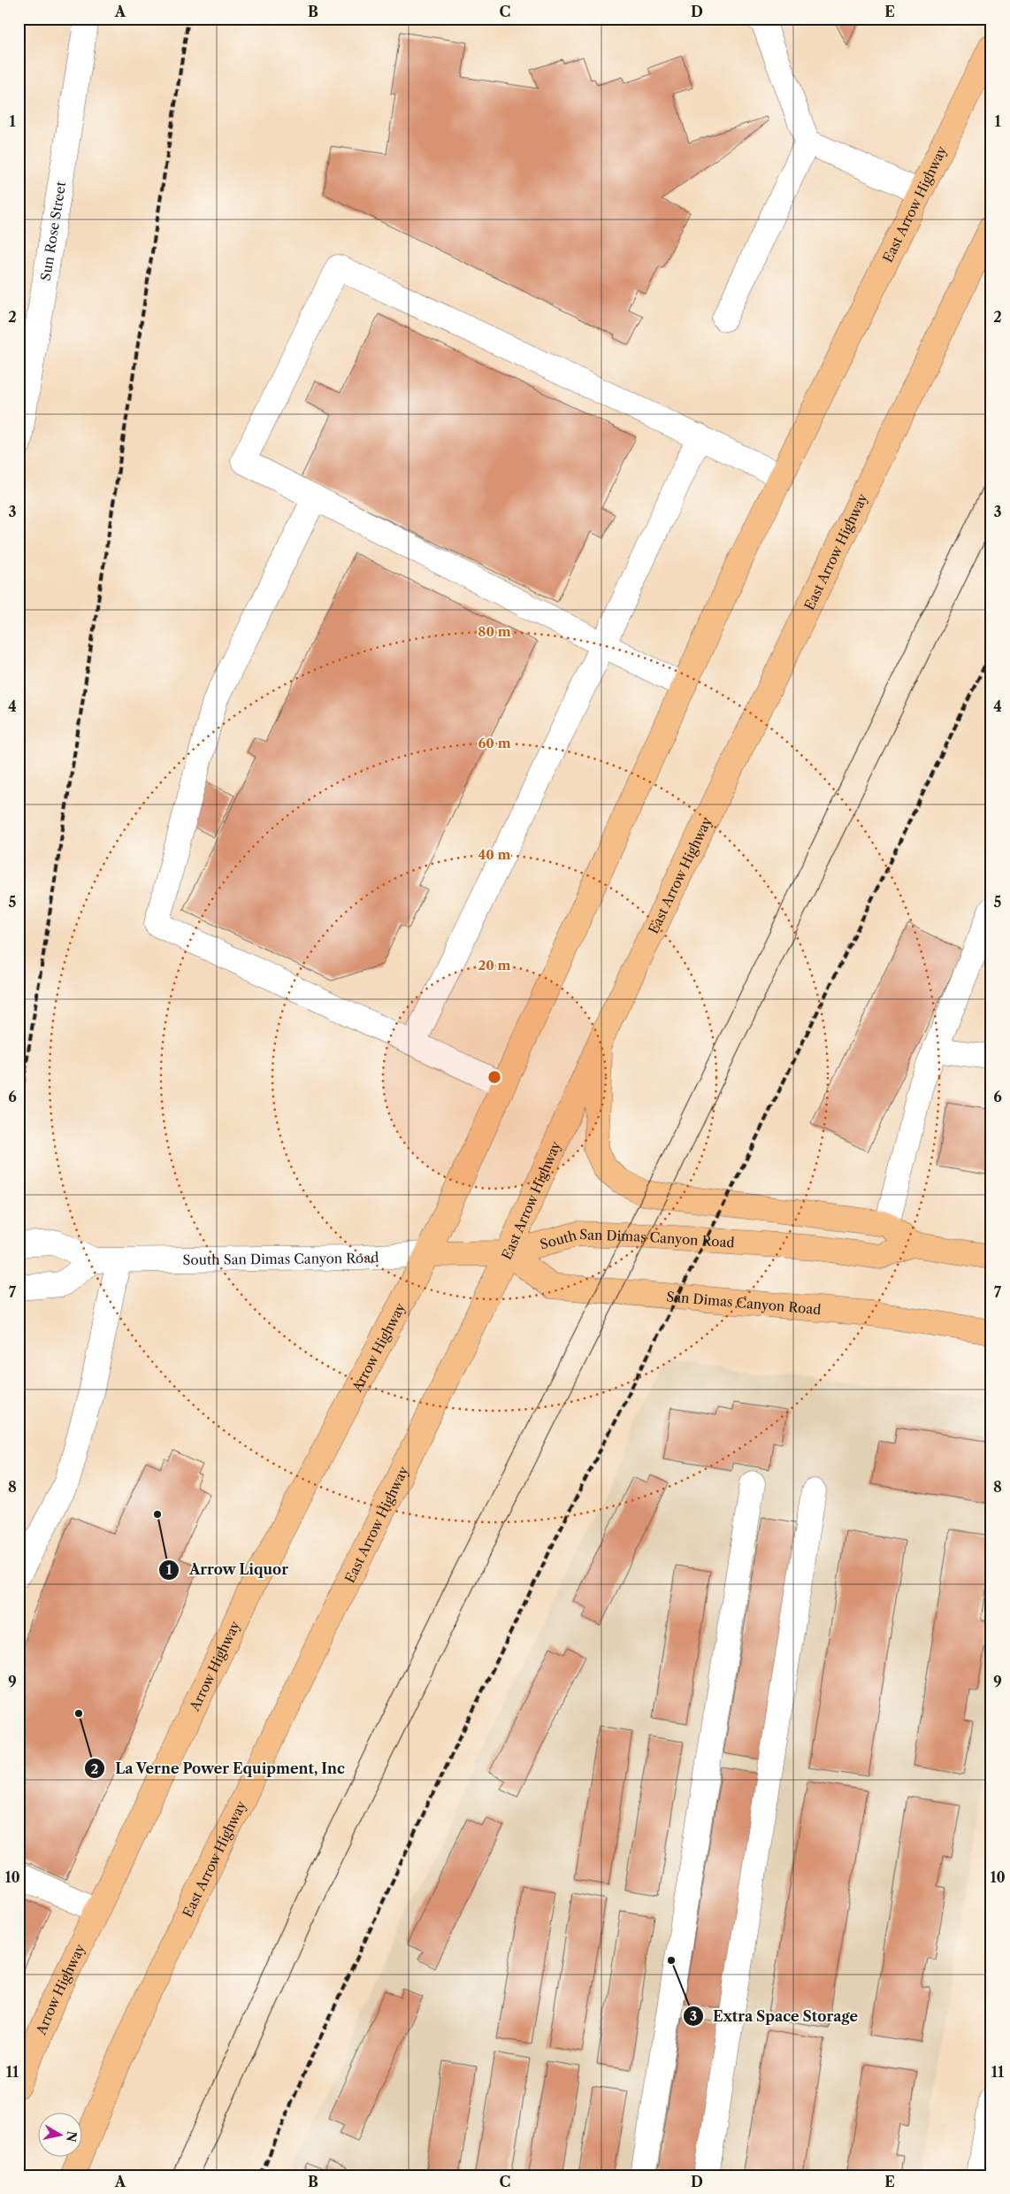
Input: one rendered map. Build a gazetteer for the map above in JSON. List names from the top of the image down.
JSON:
{
  "streets": {
    "main road": [
      "East Arrow Highway",
      "South San Dimas Canyon Road",
      "San Dimas Canyon Road",
      "Arrow Highway"
    ],
    "street": ["Sun Rose Street"]
  },
  "crossings": [
    ["East Arrow Highway", "South San Dimas Canyon Road"],
    ["East Arrow Highway", "San Dimas Canyon Road"],
    ["East Arrow Highway", "Arrow Highway"],
    ["South San Dimas Canyon Road", "San Dimas Canyon Road"],
    ["South San Dimas Canyon Road", "Arrow Highway"]
  ],
  "places": ["Arrow Liquor", "La Verne Power Equipment, Inc", "Extra Space Storage"],
  "north": "right",
  "grid": {
    "columns": [
      "A",
      "B",
      "C",
      "D",
      "E"
    ],
    "rows": [
      "1",
      "2",
      "3",
      "4",
      "5",
      "6",
      "7",
      "8",
      "9",
      "10",
      "11"
    ]
  },
  "rings": [
    "80 m",
    "60 m",
    "40 m",
    "20 m"
  ]
}
